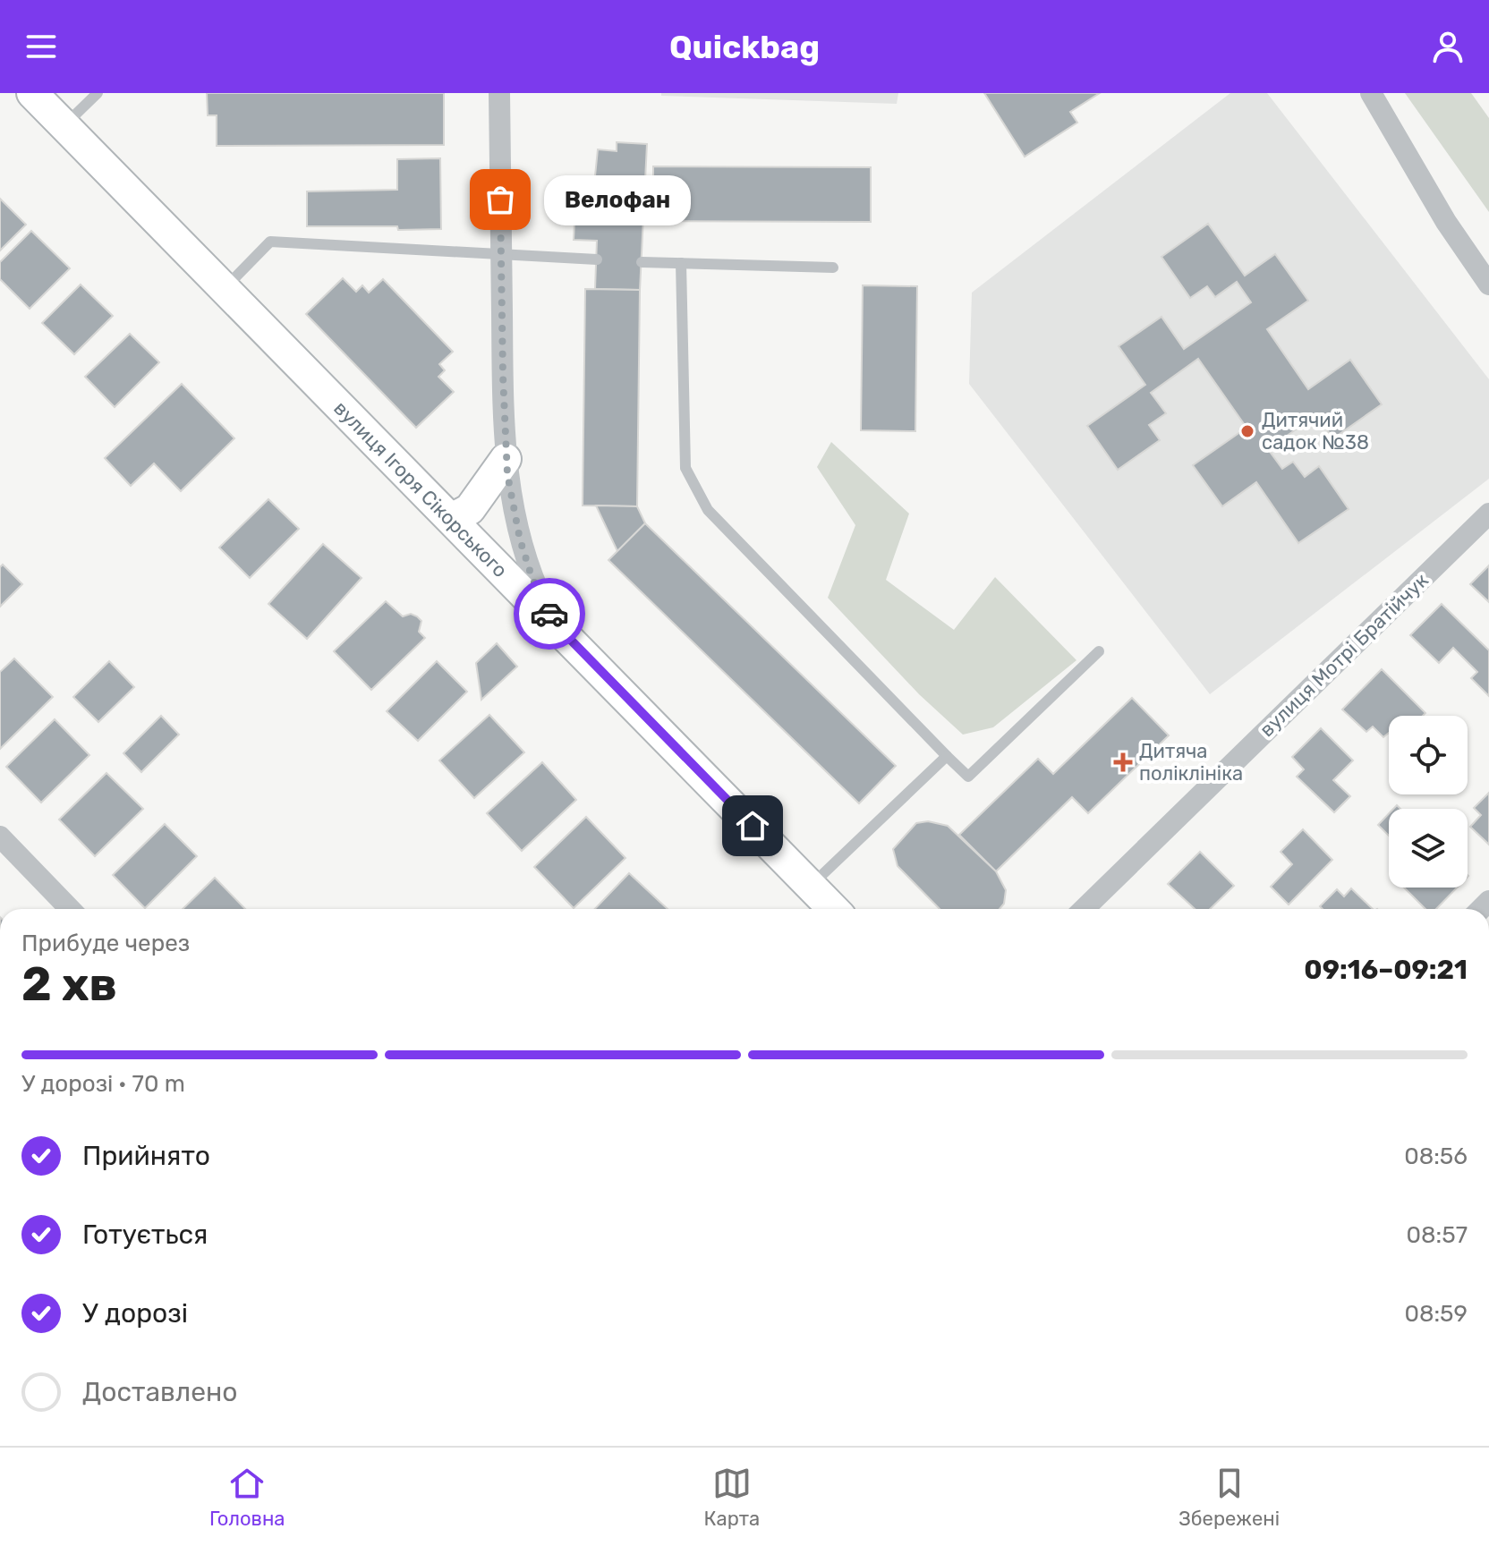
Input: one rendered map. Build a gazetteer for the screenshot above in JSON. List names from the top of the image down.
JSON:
{
  "streets": {
    "street": ["вулиця Ігоря Сікорського", "вулиця Мотрі Братійчук"]
  },
  "places": {
    "other": ["Велофан", "Дитячий садок №38"],
    "health": ["Дитяча поліклініка"]
  },
  "page": {
    "header": "Quickbag",
    "bubble": "Велофан",
    "heading": ["2 хв", "Прибуде через", "09:16–09:21"],
    "bar": "У дорозі · 70 m",
    "list": [
      ["Прийнято", "08:56"],
      ["Готується", "08:57"],
      ["У дорозі", "08:59"],
      "Доставлено"
    ],
    "tabs": ["Головна", "Карта", "Збережені"]
  }
}
